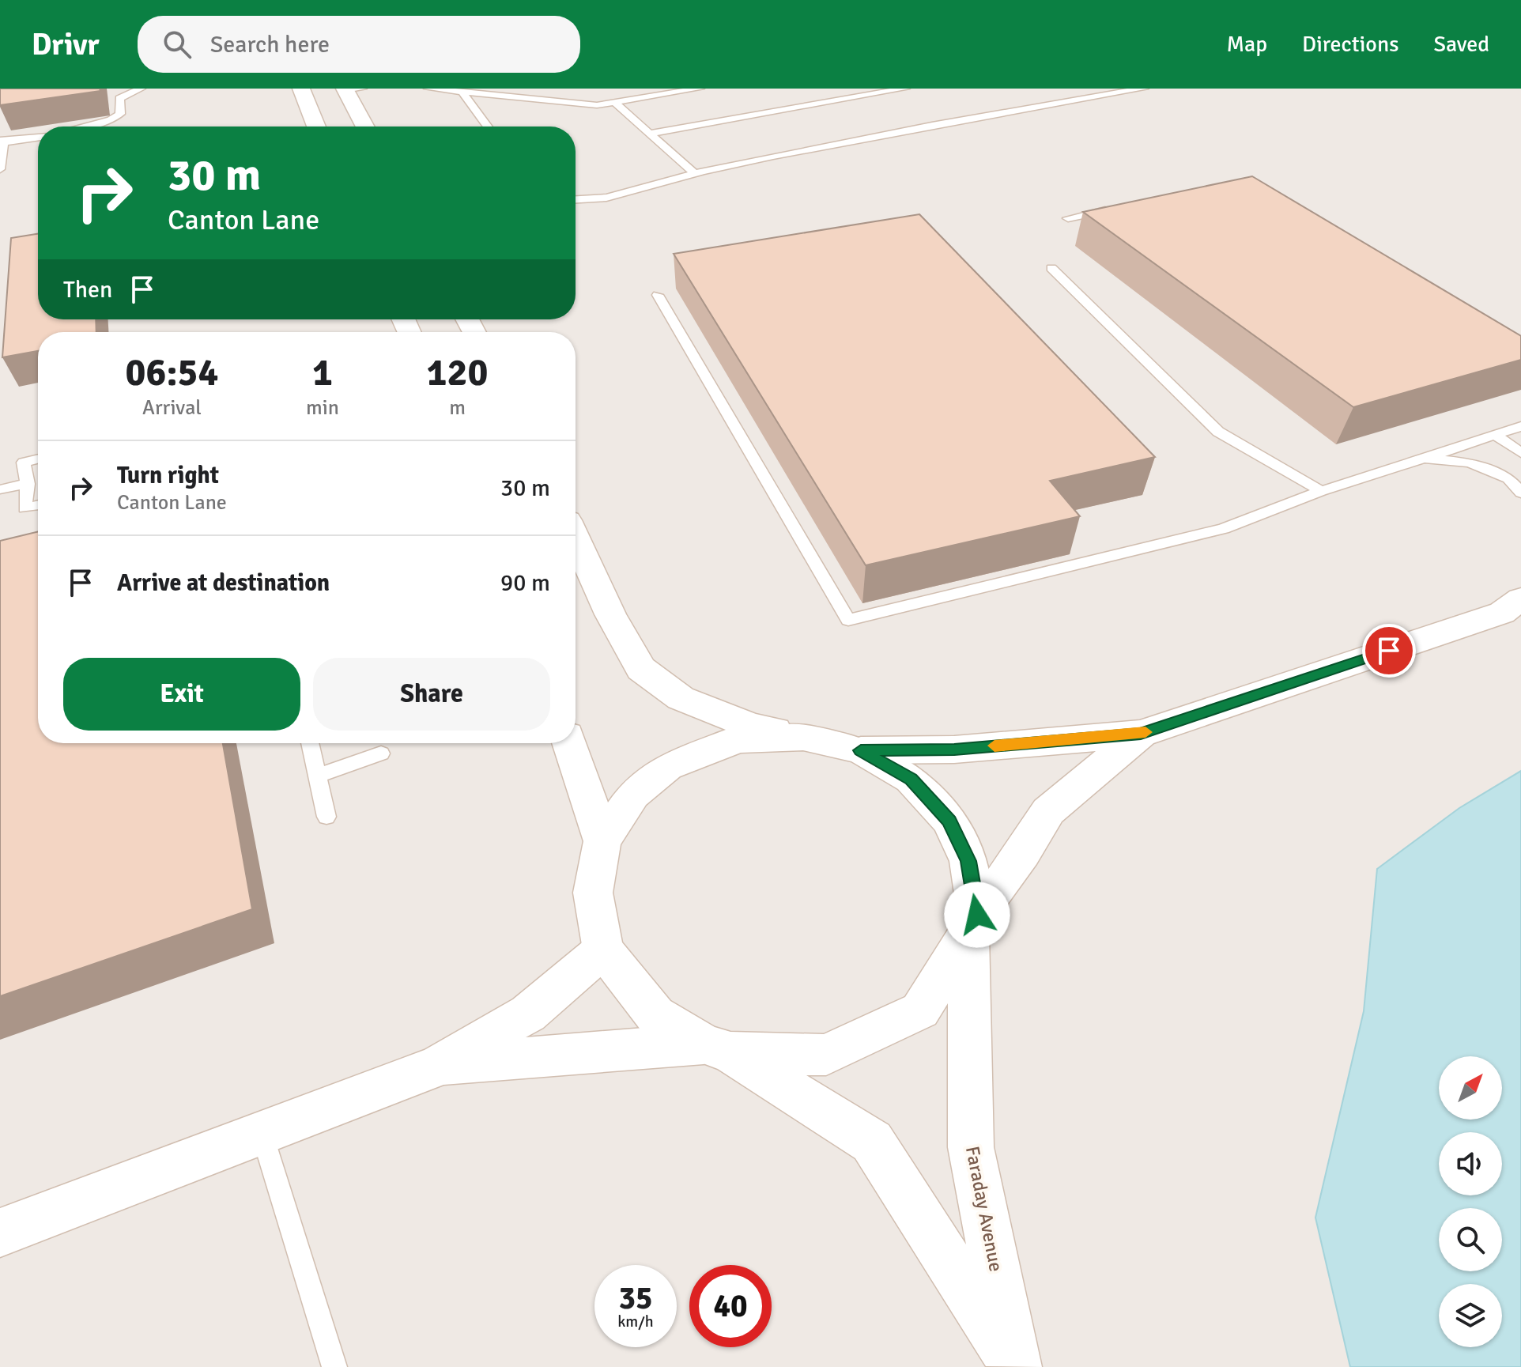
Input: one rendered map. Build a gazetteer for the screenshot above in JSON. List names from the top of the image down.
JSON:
{
  "streets": {
    "street": ["Faraday Avenue"]
  },
  "north": "top right",
  "page": {
    "header": "Drivr",
    "search": "Search here",
    "nav": ["Map", "Directions", "Saved"],
    "turn": ["30 m", "Canton Lane"],
    "then": "Then",
    "eta": [
      "06:54",
      "Arrival",
      "1",
      "min",
      "120",
      "m"
    ],
    "list": [
      {
        "name": "Turn right",
        "note": "Canton Lane",
        "value": "30 m"
      },
      {
        "name": "Arrive at destination",
        "value": "90 m"
      }
    ],
    "buttons": ["Exit", "Share"],
    "speed": "35 km/h",
    "limit": "40"
  }
}
